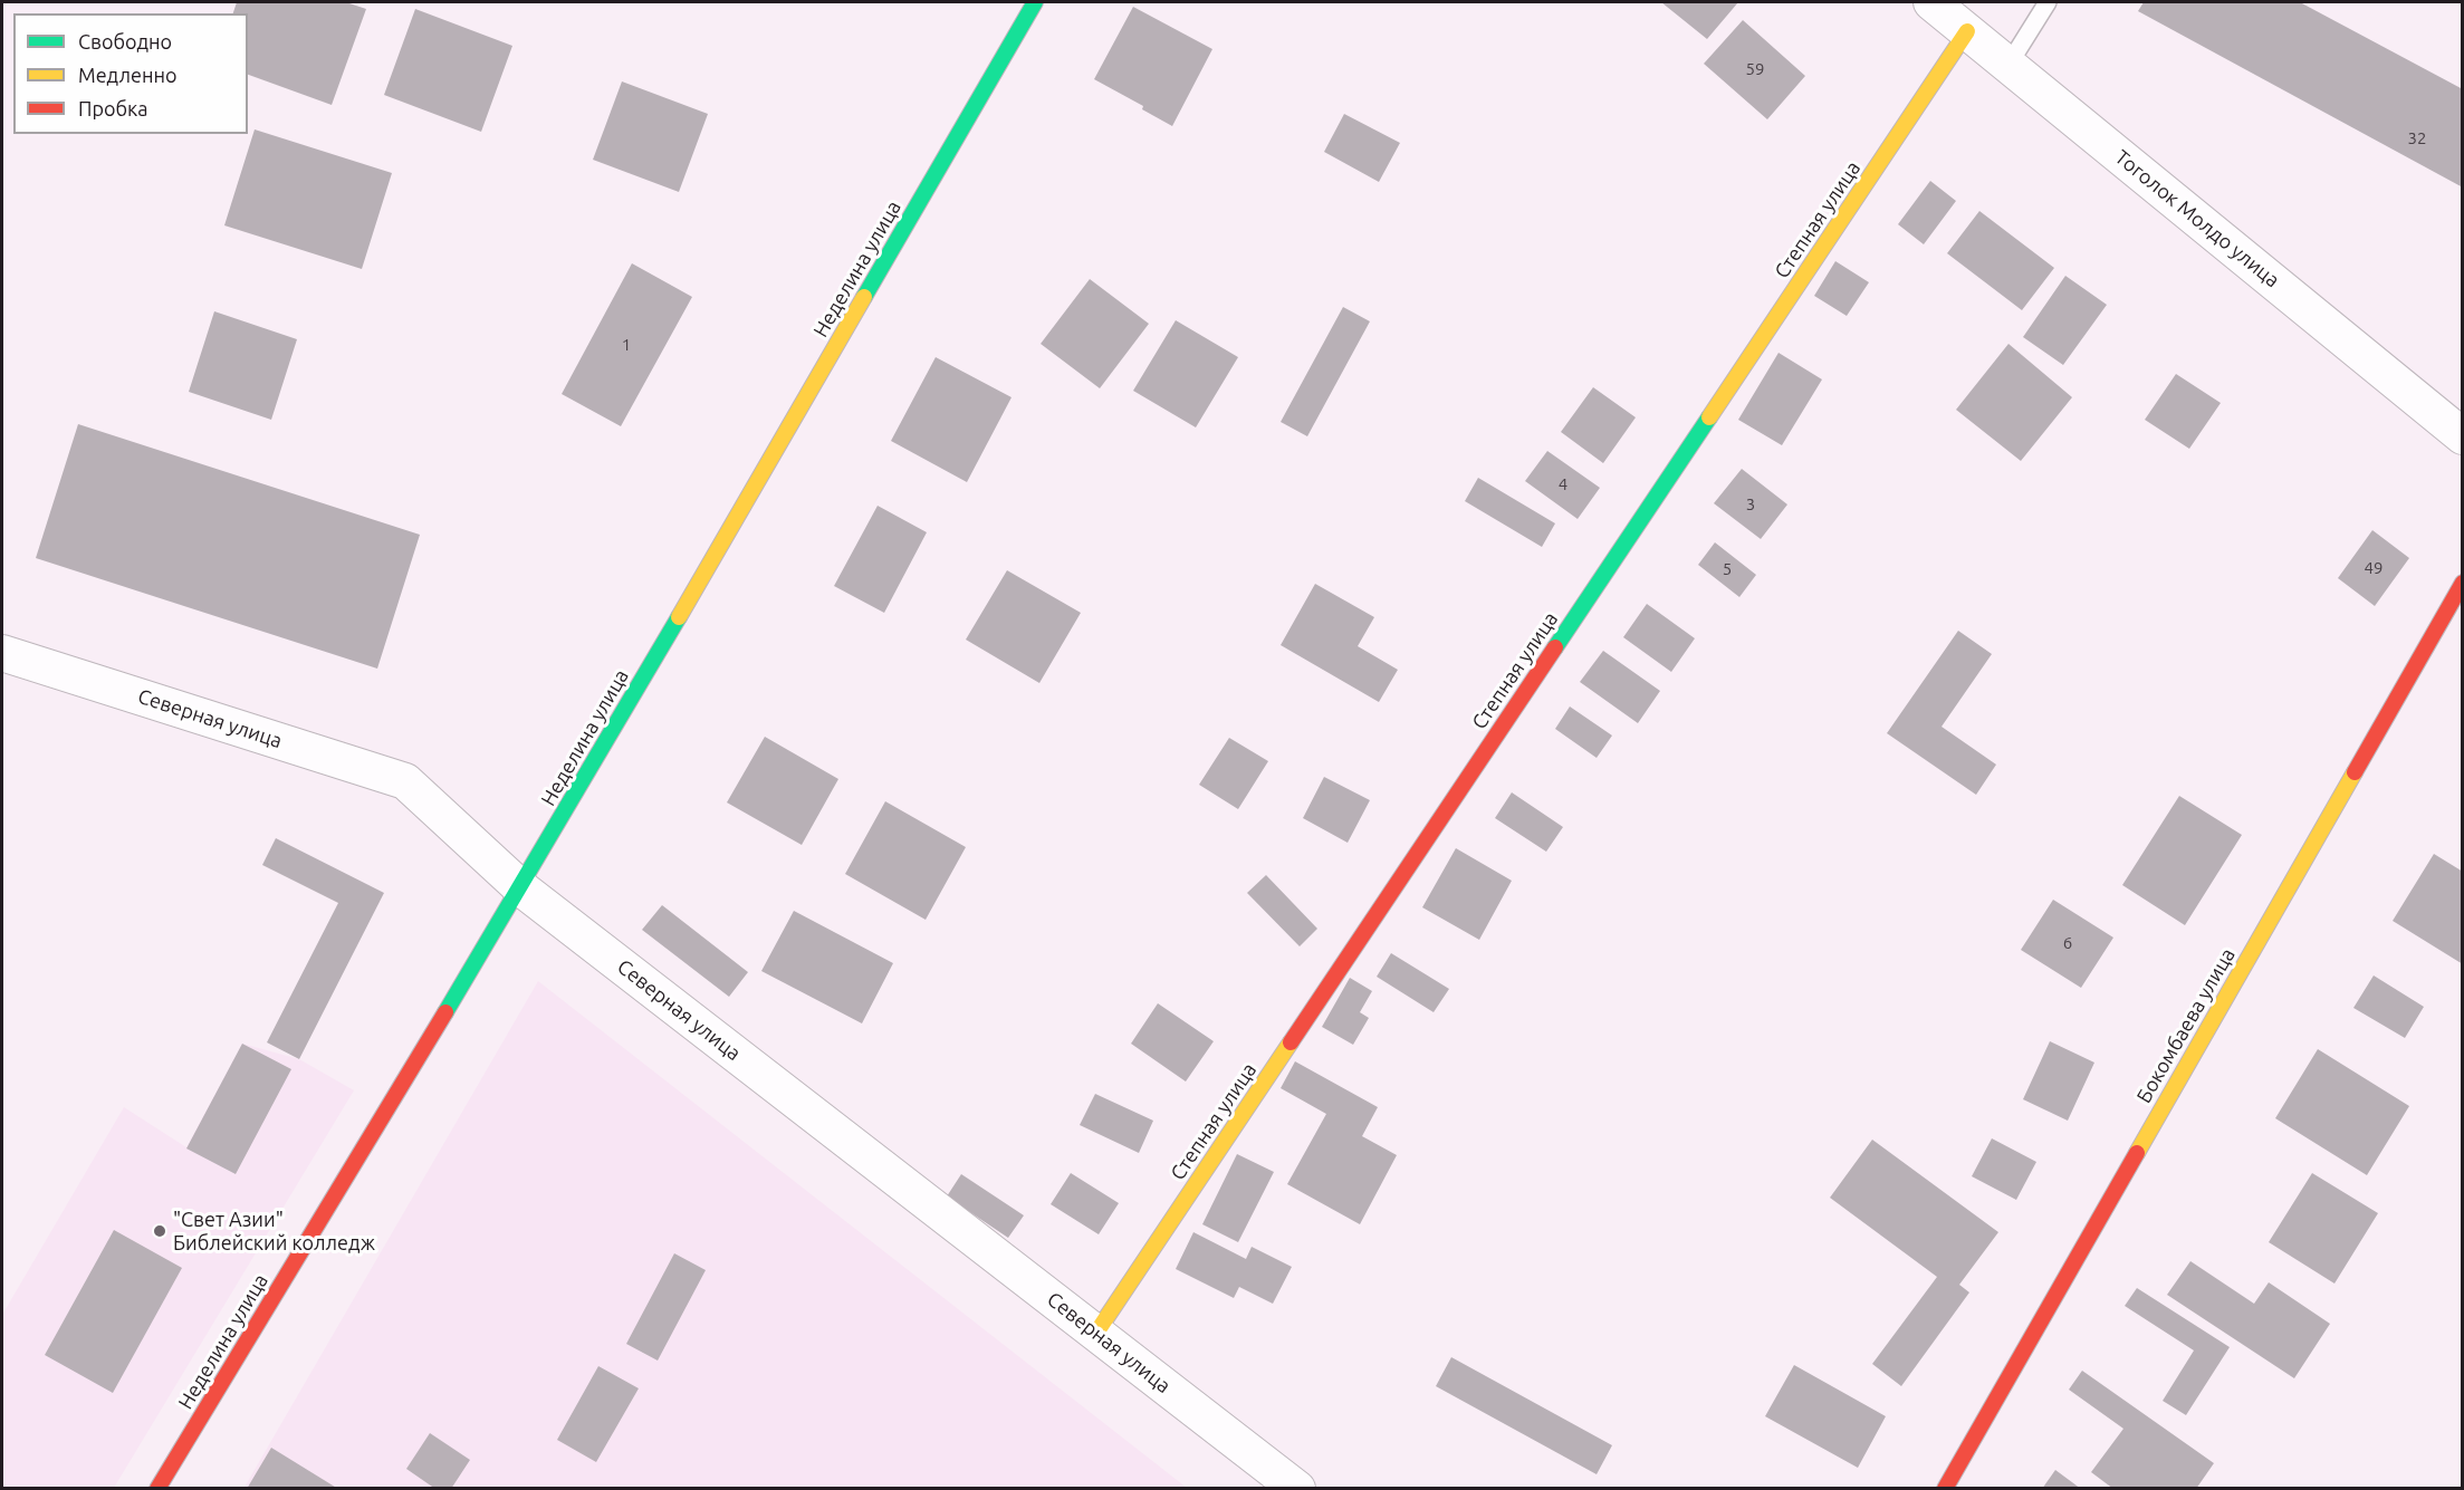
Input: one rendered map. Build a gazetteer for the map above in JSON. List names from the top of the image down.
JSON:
{
  "streets": {
    "street": [
      "Тоголок Молдо улица",
      "Степная улица",
      "Неделина улица",
      "Северная улица",
      "Бокомбаева улица"
    ]
  },
  "crossings": [
    ["Тоголок Молдо улица", "Степная улица"],
    ["Степная улица", "Северная улица"],
    ["Неделина улица", "Северная улица"]
  ],
  "places": ["\"Свет Азии\" Библейский колледж"],
  "house_numbers": [
    "59",
    "32",
    "1",
    "4",
    "3",
    "49",
    "5",
    "6"
  ],
  "legend": ["Свободно", "Медленно", "Пробка"]
}
